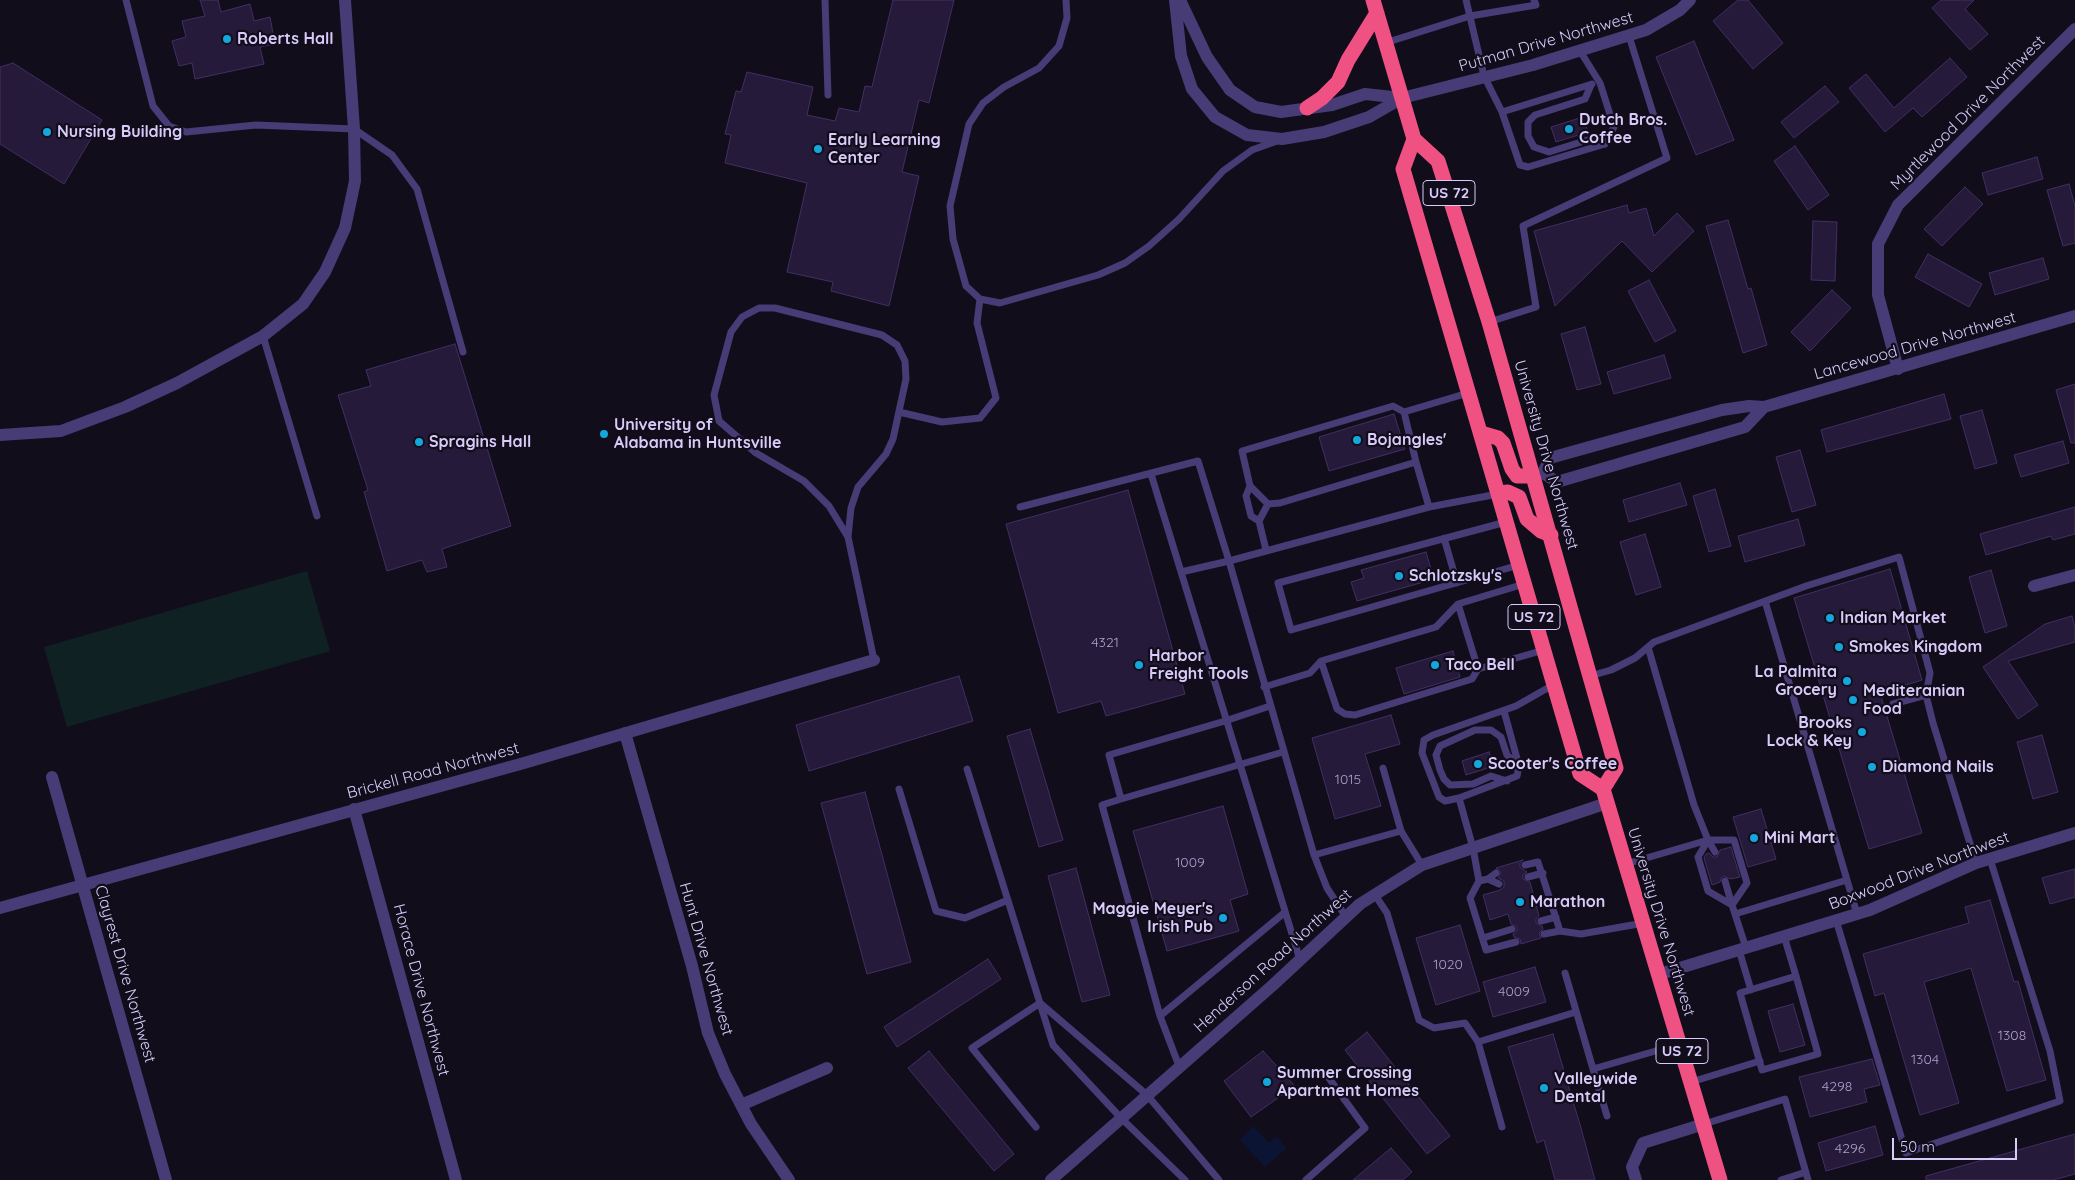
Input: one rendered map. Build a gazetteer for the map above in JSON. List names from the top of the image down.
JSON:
{
  "streets": {
    "highway": ["US 72", "University Drive Northwest"],
    "street": [
      "Putman Drive Northwest",
      "Myrtlewood Drive Northwest",
      "Lancewood Drive Northwest",
      "Brickell Road Northwest",
      "Boxwood Drive Northwest",
      "Hunt Drive Northwest",
      "Henderson Road Northwest",
      "Clayrest Drive Northwest",
      "Horace Drive Northwest"
    ]
  },
  "crossings": [
    ["Myrtlewood Drive Northwest", "Lancewood Drive Northwest"],
    ["US 72", "University Drive Northwest"],
    ["US 72", "Henderson Road Northwest"],
    ["Lancewood Drive Northwest", "University Drive Northwest"],
    ["University Drive Northwest", "Boxwood Drive Northwest"],
    ["University Drive Northwest", "Henderson Road Northwest"],
    ["Brickell Road Northwest", "Hunt Drive Northwest"],
    ["Brickell Road Northwest", "Clayrest Drive Northwest"],
    ["Brickell Road Northwest", "Horace Drive Northwest"]
  ],
  "places": [
    "Roberts Hall",
    "Dutch Bros. Coffee",
    "Nursing Building",
    "Early Learning Center",
    "University of Alabama in Huntsville",
    "Bojangles'",
    "Spragins Hall",
    "Schlotzsky's",
    "Indian Market",
    "Smokes Kingdom",
    "Harbor Freight Tools",
    "Taco Bell",
    "La Palmita Grocery",
    "Mediteranian Food",
    "Brooks Lock & Key",
    "Scooter's Coffee",
    "Diamond Nails",
    "Mini Mart",
    "Marathon",
    "Maggie Meyer's Irish Pub",
    "Summer Crossing Apartment Homes",
    "Valleywide Dental"
  ],
  "house_numbers": [
    "4321",
    "1015",
    "1009",
    "1020",
    "4009",
    "1308",
    "1304",
    "4298",
    "4296"
  ],
  "scale_bar": "50 m"
}
